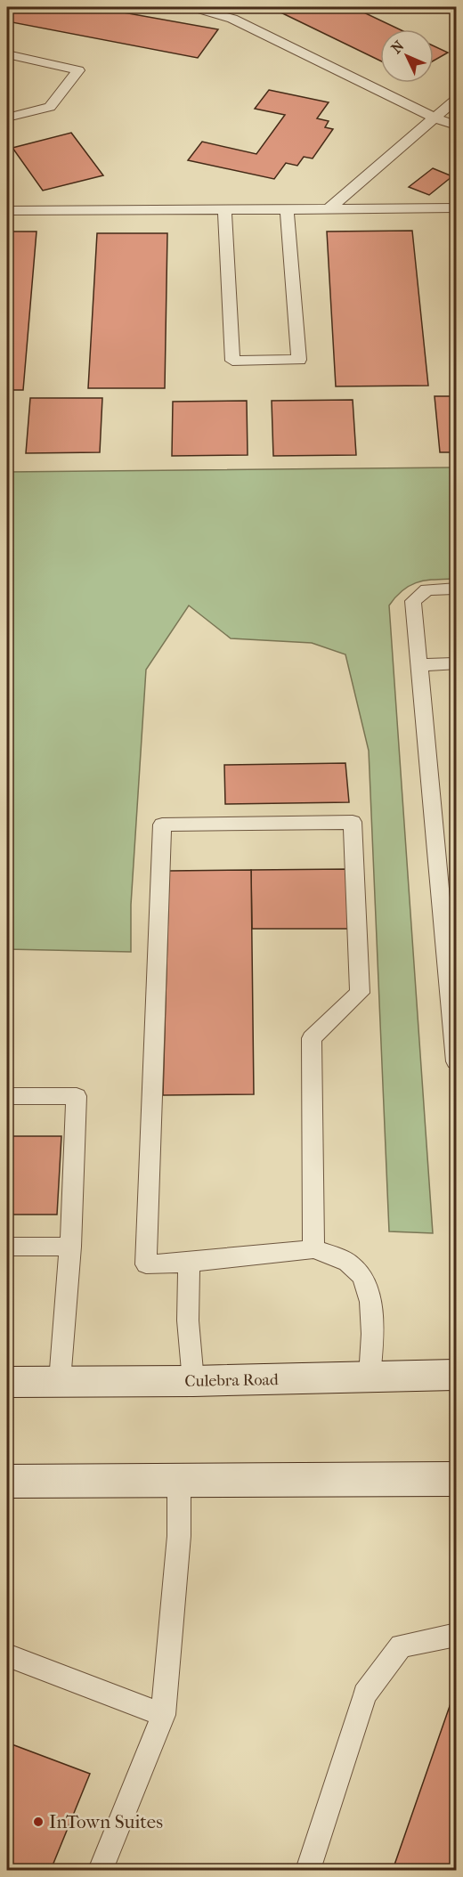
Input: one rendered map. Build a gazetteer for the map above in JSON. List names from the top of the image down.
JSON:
{
  "streets": {
    "main road": ["Culebra Road"]
  },
  "places": ["InTown Suites"],
  "north": "top left"
}
